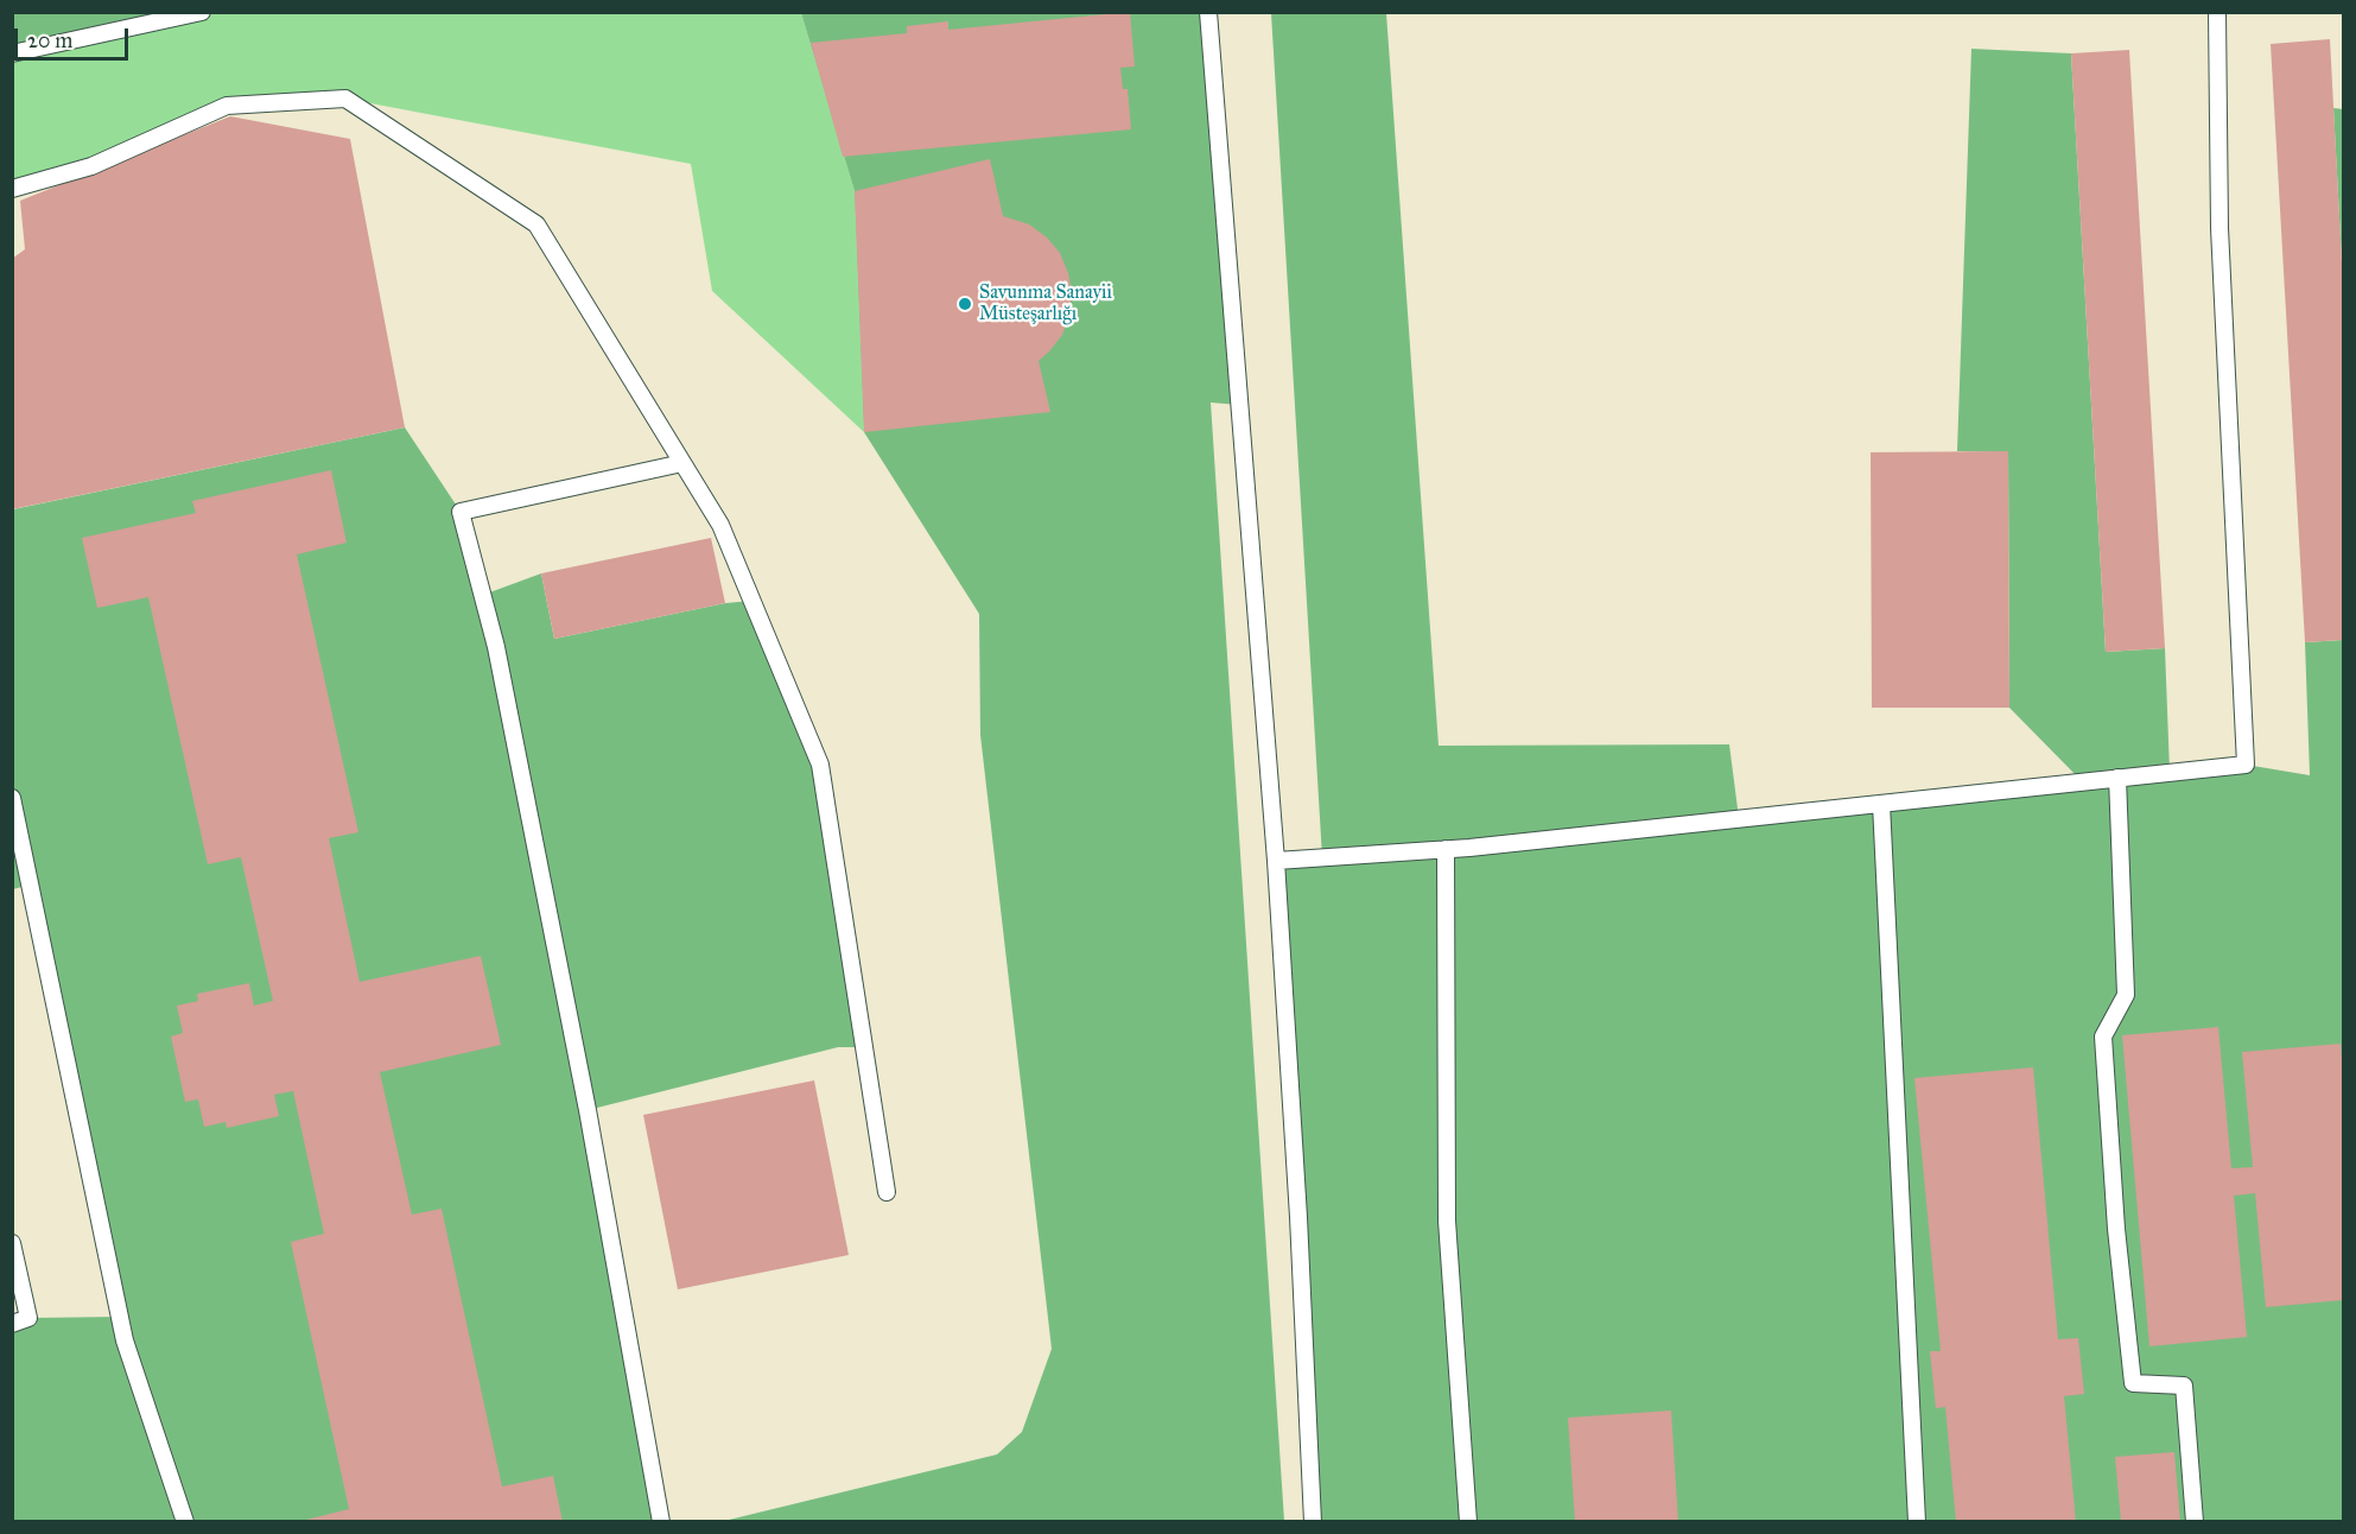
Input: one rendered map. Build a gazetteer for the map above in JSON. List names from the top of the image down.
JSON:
{
  "places": ["Savunma Sanayii Müsteşarlığı"],
  "scale_bar": "20 m"
}
